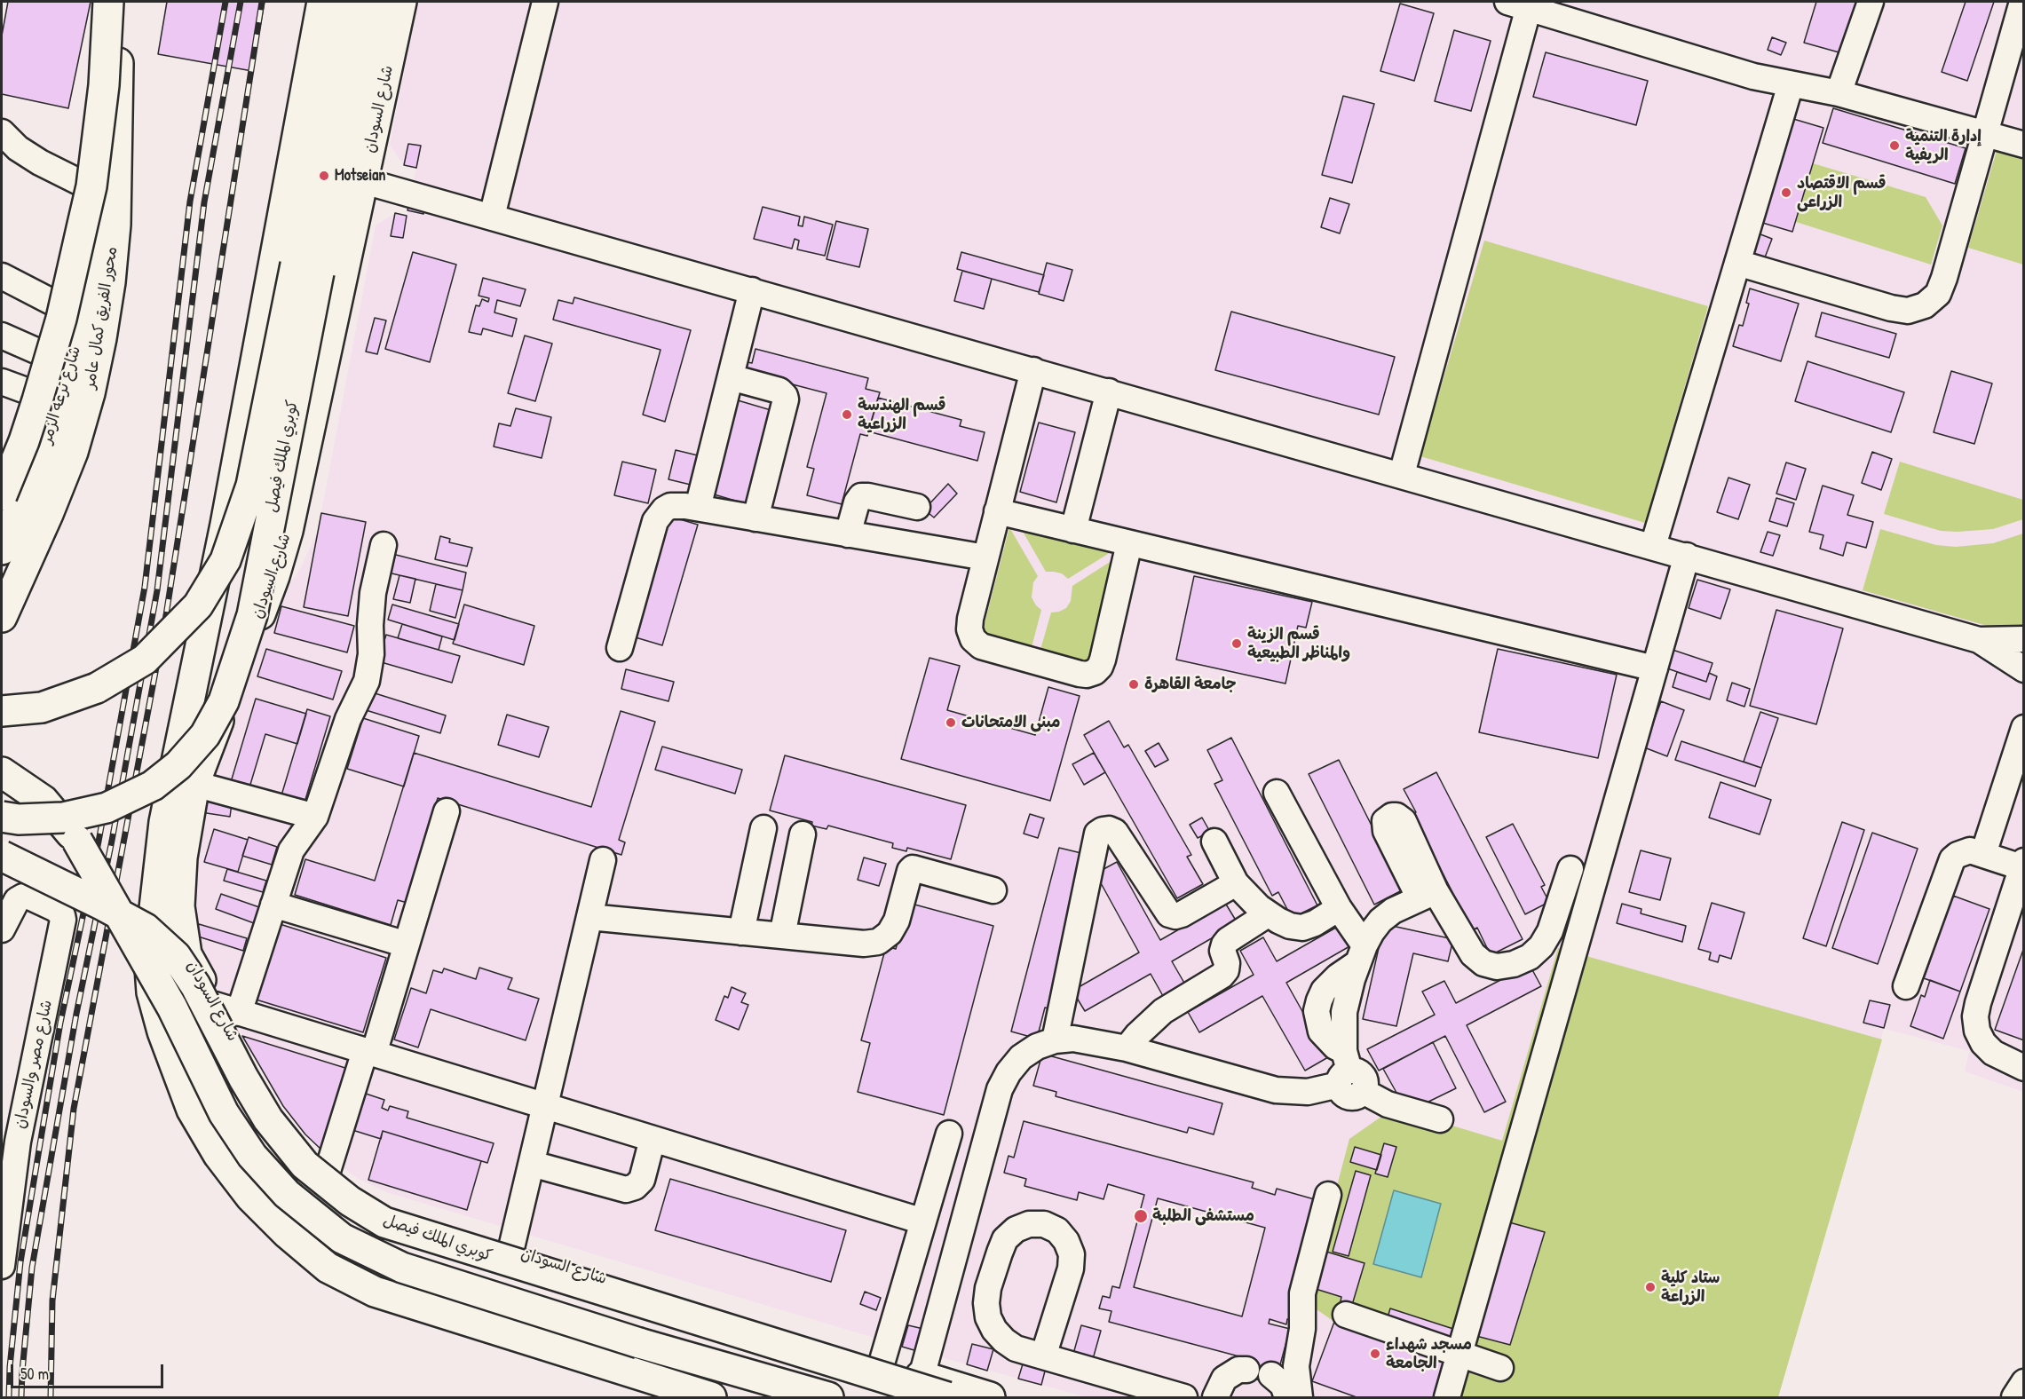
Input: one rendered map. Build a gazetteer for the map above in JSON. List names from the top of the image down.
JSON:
{
  "streets": {
    "main road": [
      "شارع السودان",
      "محور الفريق كمال عامر",
      "شارع ترعه الزمر",
      "كوبري الملك فيصل"
    ],
    "street": ["شارع مصر والسودان"]
  },
  "places": [
    "إدارة التنمية الريفية",
    "Motseian",
    "قسم الاقتصاد الزراعى",
    "قسم الهندسة الزراعية",
    "قسم الزينة والمناظر الطبيعية",
    "جامعة القاهرة",
    "مبنى الامتحانات",
    "مستشفى الطلبة",
    "ستاد كلية الزراعة",
    "مسجد شهداء الجامعة"
  ],
  "scale_bar": "50 m"
}
